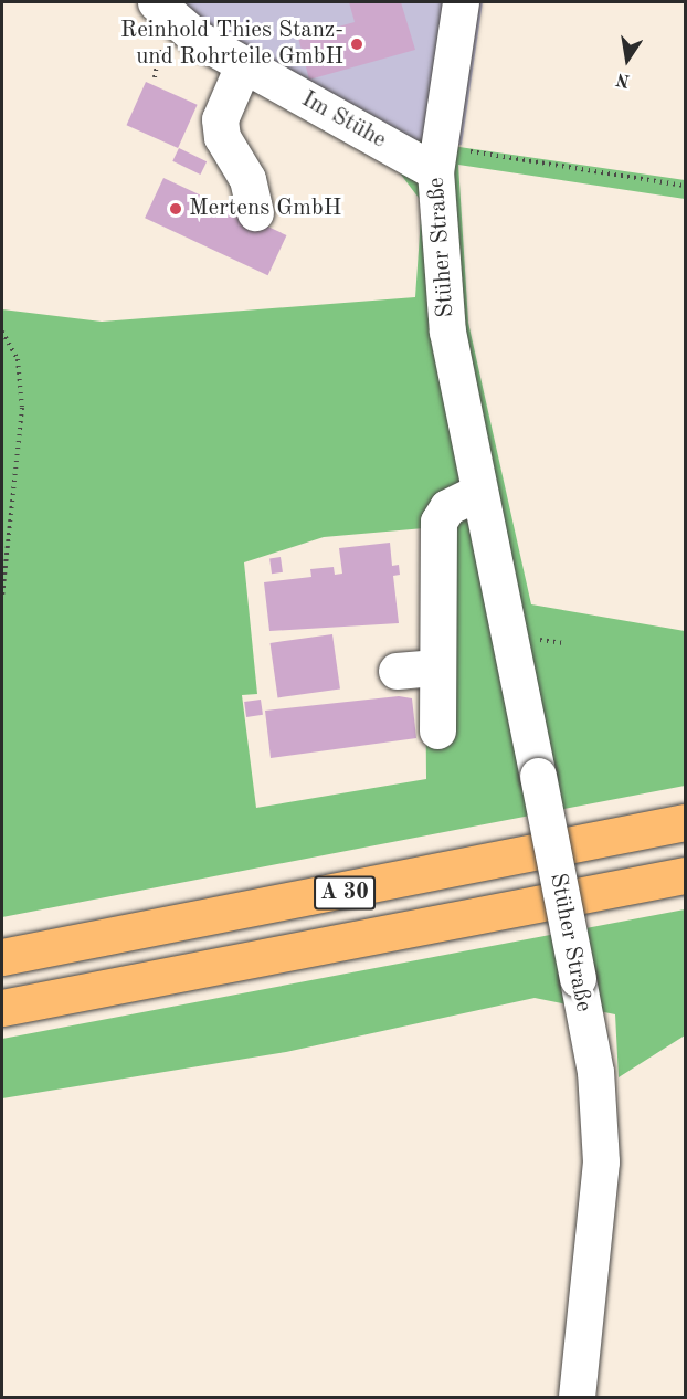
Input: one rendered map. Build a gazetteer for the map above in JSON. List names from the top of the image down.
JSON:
{
  "streets": {
    "highway": ["A 30"],
    "street": ["Im Stühe", "Stüher Straße"]
  },
  "crossings": [
    ["Im Stühe", "Stüher Straße"]
  ],
  "places": ["Reinhold Thies Stanz- und Rohrteile GmbH", "Mertens GmbH"],
  "north": "bottom"
}
